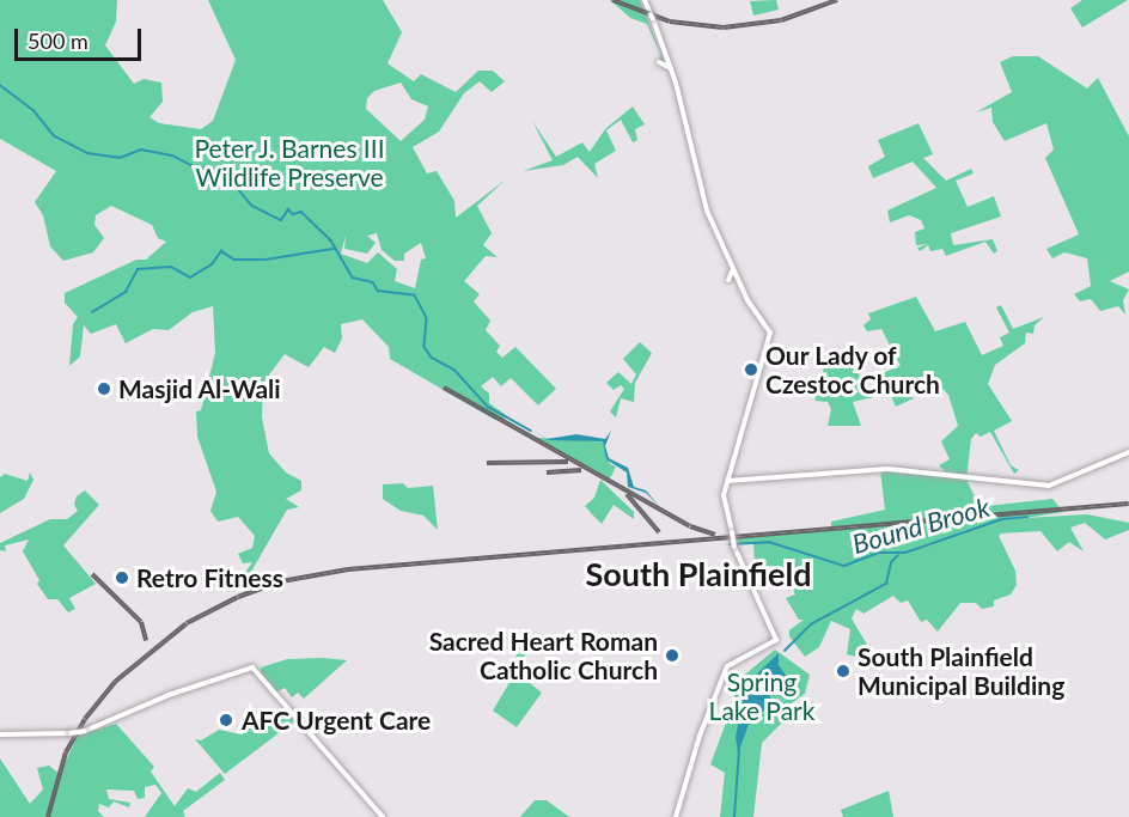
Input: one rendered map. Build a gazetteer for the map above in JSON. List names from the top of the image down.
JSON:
{
  "districts": ["South Plainfield"],
  "water": ["Bound Brook"],
  "parks": ["Peter J. Barnes III Wildlife Preserve", "Spring Lake Park"],
  "places": [
    "Our Lady of Czestoc Church",
    "Masjid Al-Wali",
    "Retro Fitness",
    "Sacred Heart Roman Catholic Church",
    "South Plainfield Municipal Building",
    "AFC Urgent Care"
  ],
  "scale_bar": "500 m"
}
